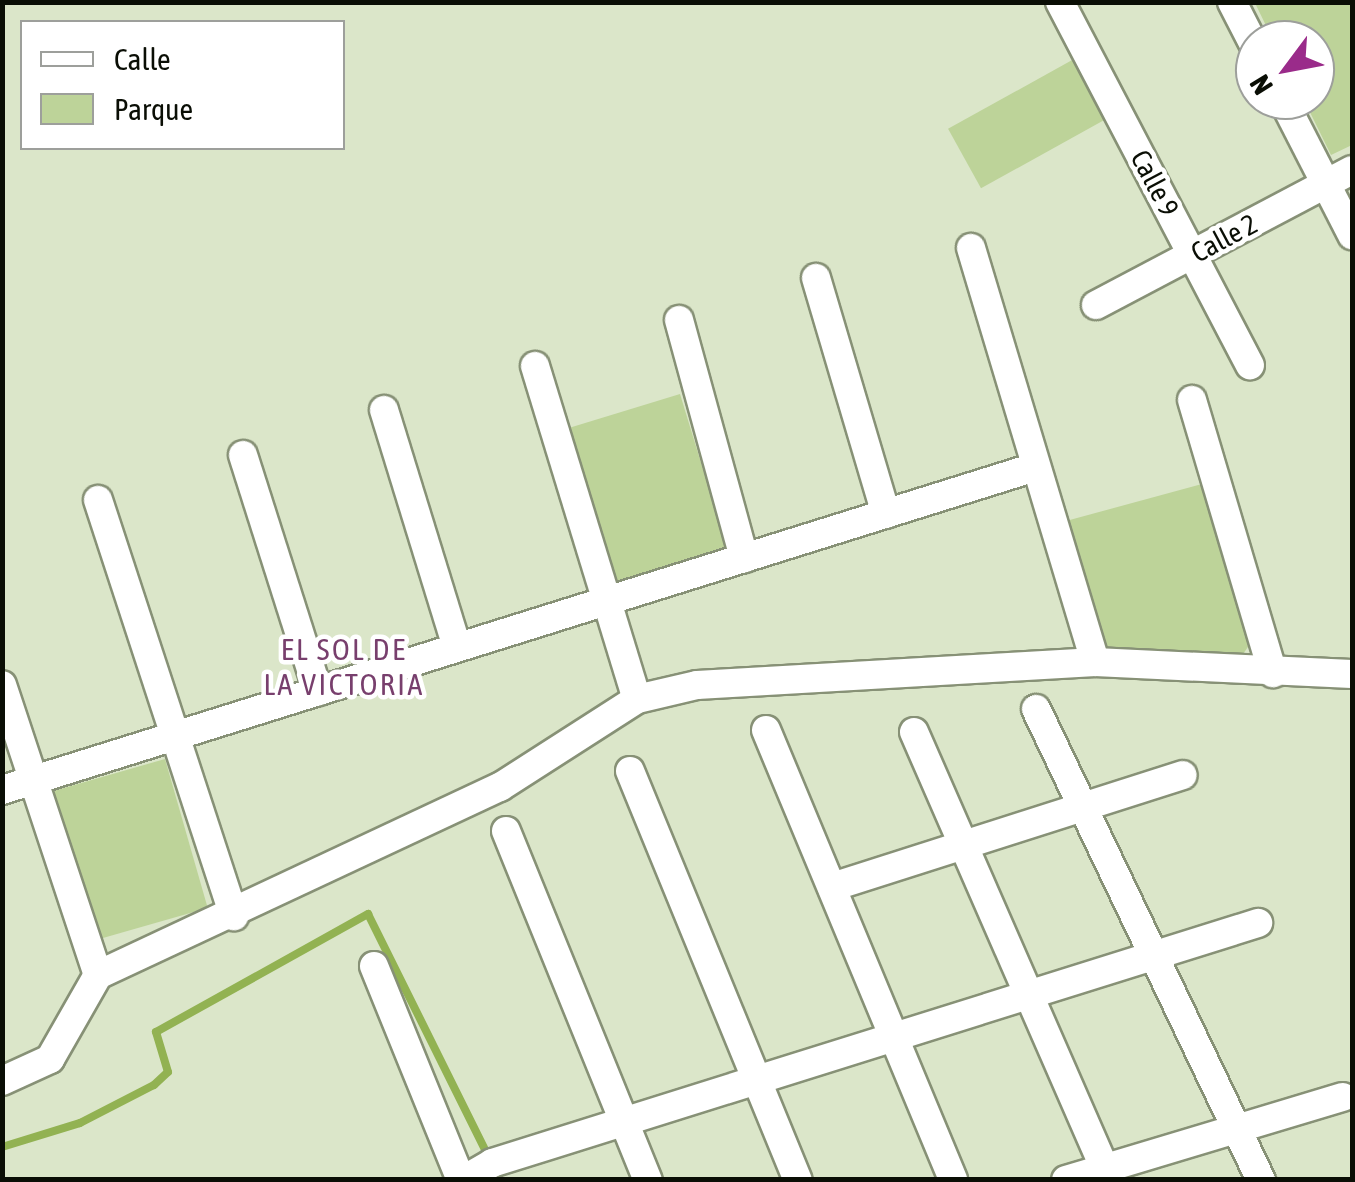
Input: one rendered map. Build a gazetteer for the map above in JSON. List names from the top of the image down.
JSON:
{
  "streets": {
    "street": ["Calle 9", "Calle 2"]
  },
  "crossings": [
    ["Calle 9", "Calle 2"]
  ],
  "districts": ["EL SOL DE LA VICTORIA"],
  "legend": ["Calle", "Parque"],
  "north": "bottom left"
}
